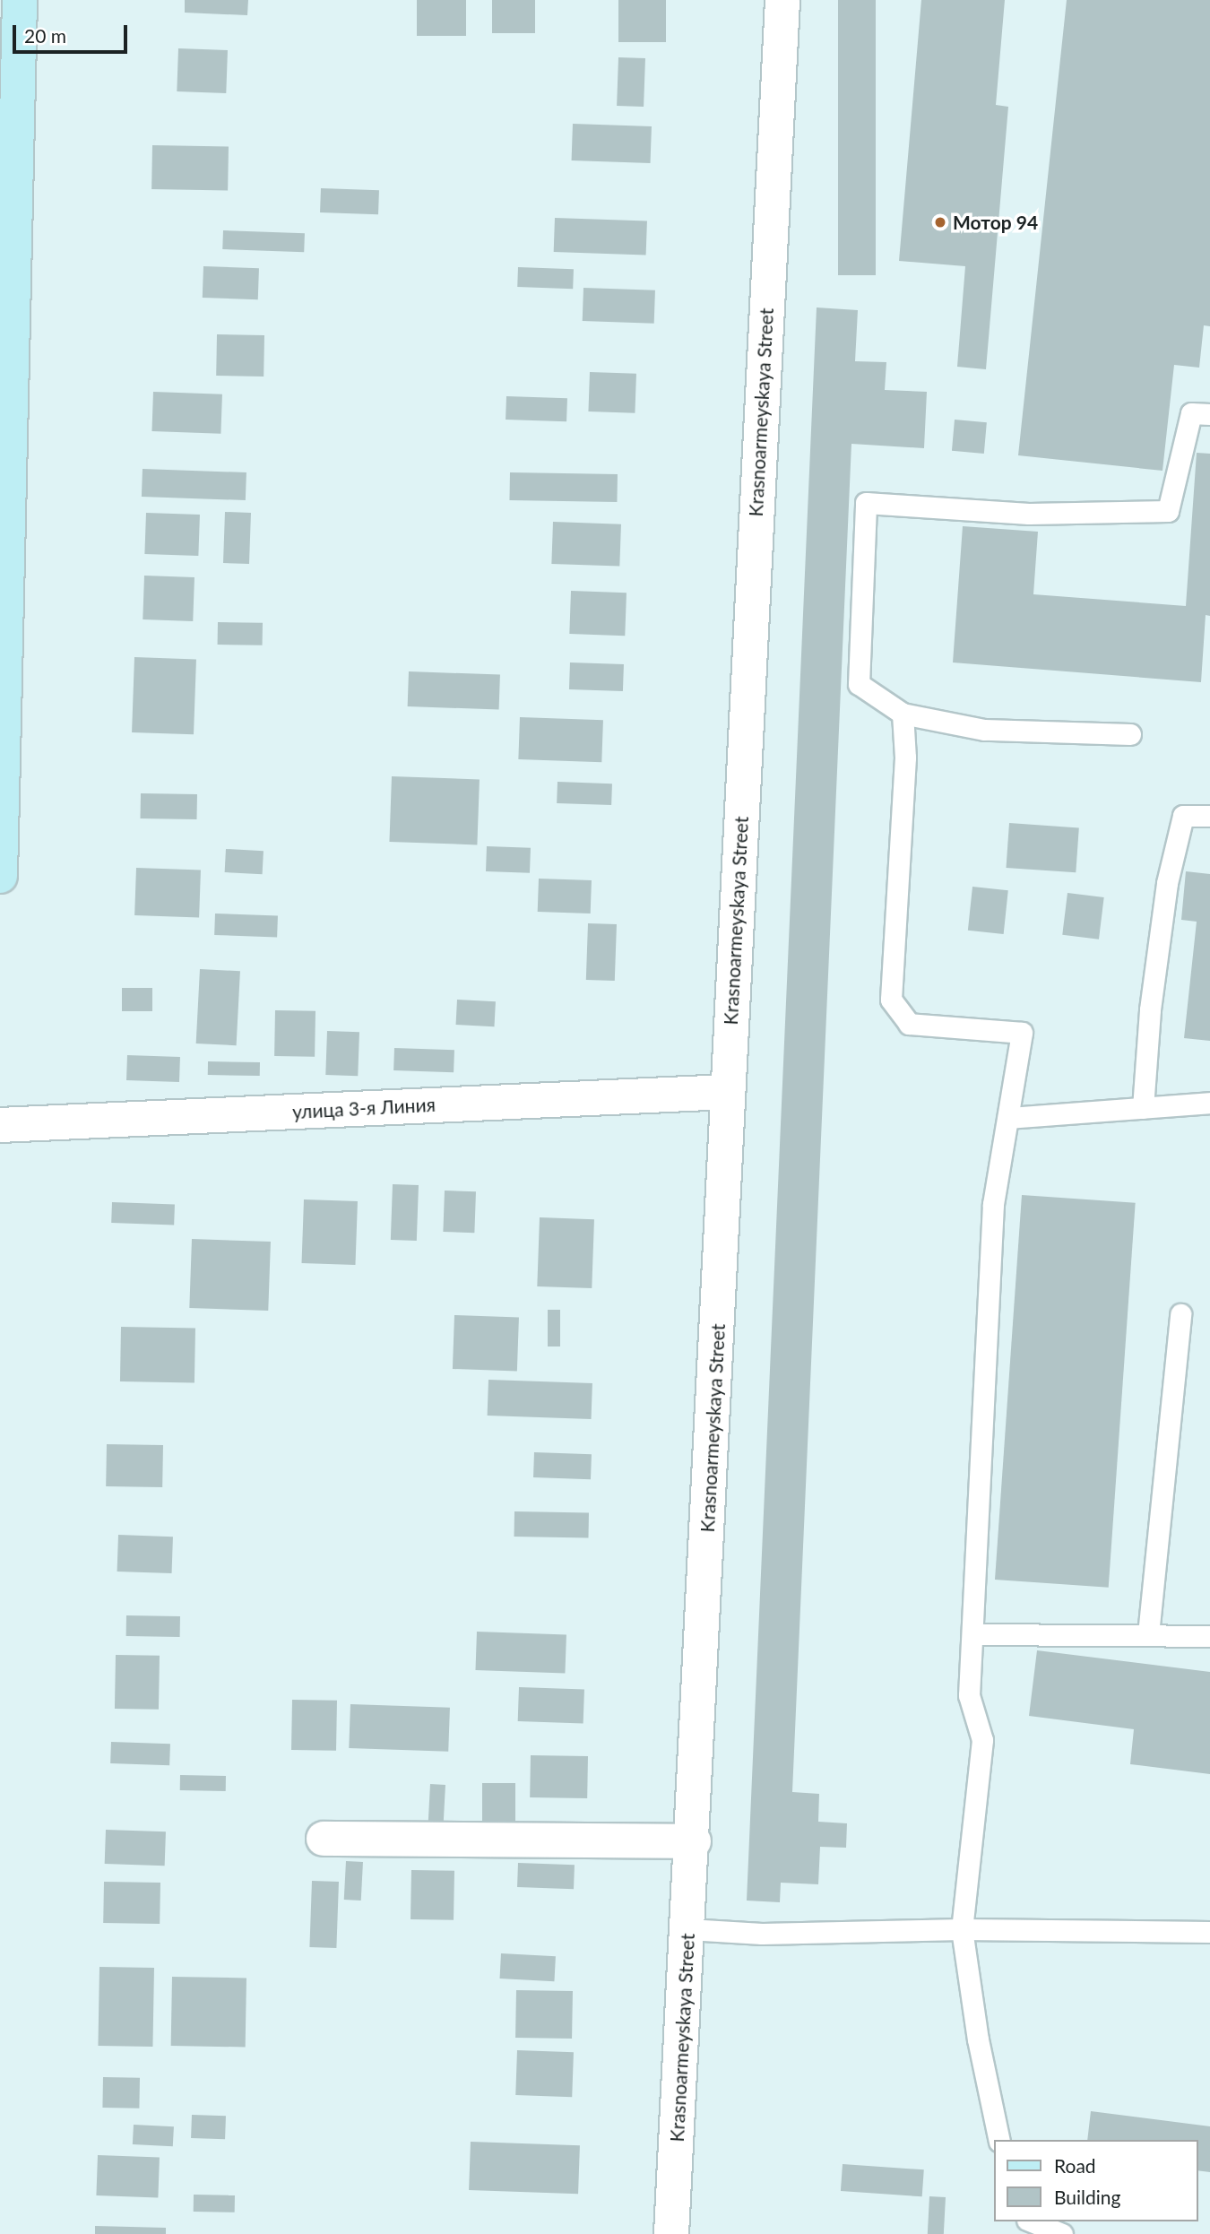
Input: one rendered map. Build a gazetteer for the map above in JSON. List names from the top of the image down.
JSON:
{
  "streets": {
    "street": ["Krasnoarmeyskaya Street", "улица 3-я Линия"]
  },
  "crossings": [
    ["Krasnoarmeyskaya Street", "улица 3-я Линия"]
  ],
  "places": ["Мотор 94"],
  "legend": ["Road", "Building"],
  "scale_bar": "20 m"
}
